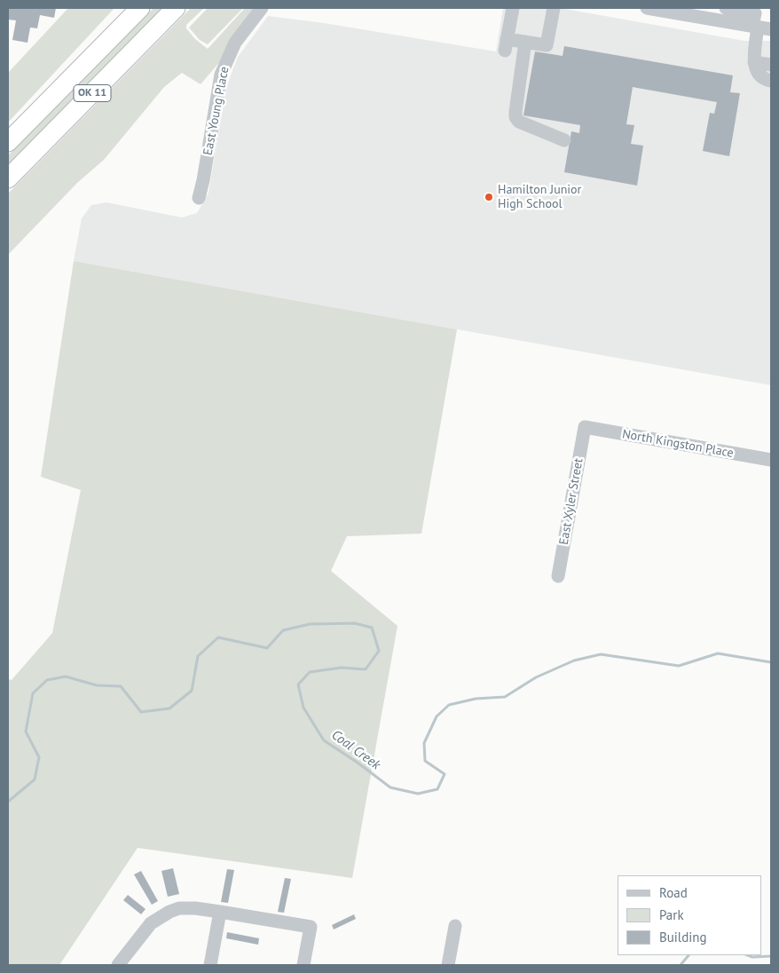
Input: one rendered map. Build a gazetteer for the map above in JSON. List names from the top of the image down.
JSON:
{
  "streets": {
    "highway": ["OK 11"],
    "street": ["East Young Place", "North Kingston Place", "East Xyler Street"]
  },
  "crossings": [
    ["North Kingston Place", "East Xyler Street"]
  ],
  "water": ["Coal Creek"],
  "places": ["Hamilton Junior High School"],
  "legend": ["Road", "Park", "Building"]
}
